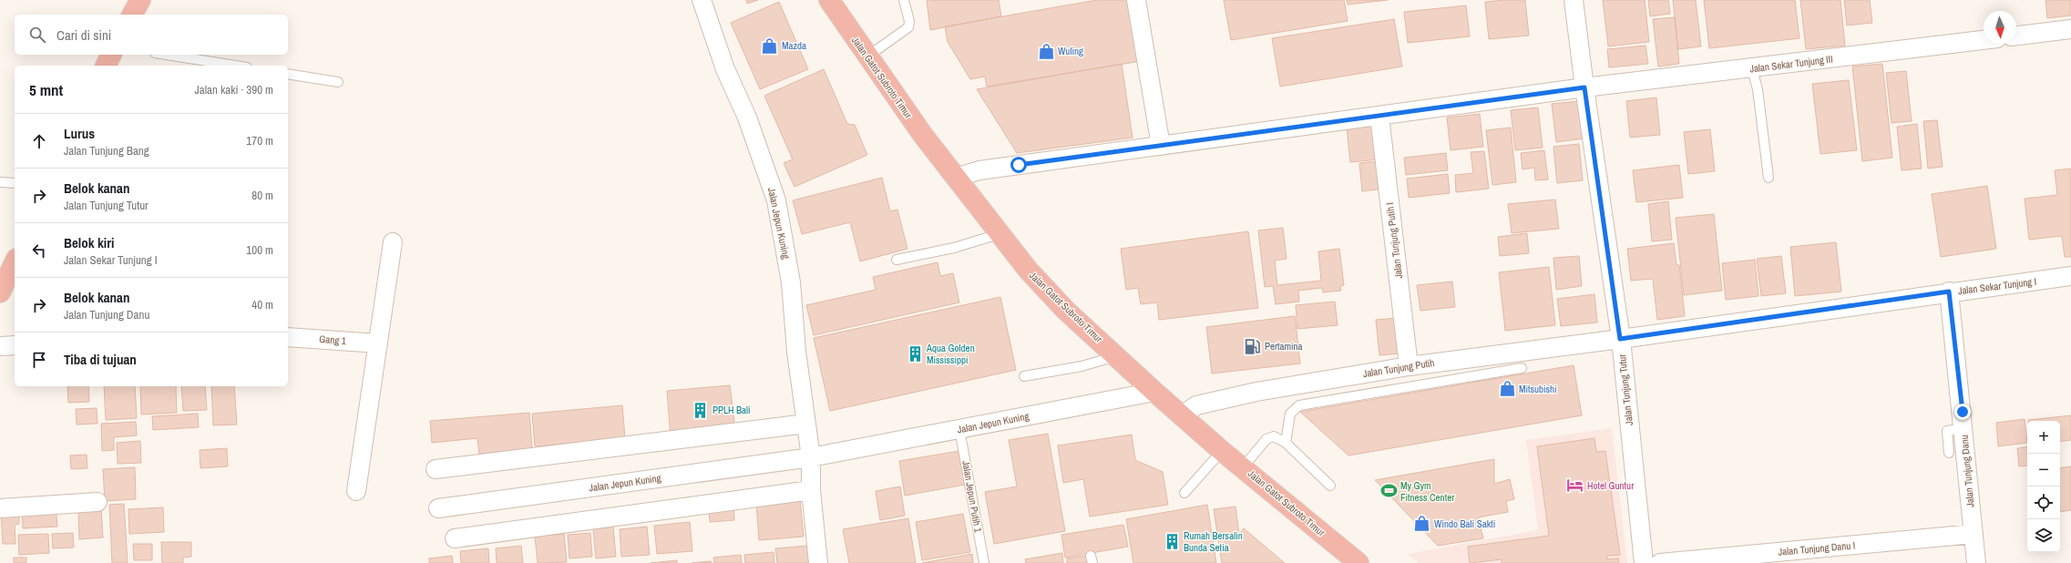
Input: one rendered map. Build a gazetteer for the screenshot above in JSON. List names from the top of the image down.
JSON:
{
  "streets": {
    "highway": ["Jalan Gatot Subroto Timur"],
    "street": [
      "Jalan Sekar Tunjung III",
      "Jalan Jepun Kuning",
      "Jalan Tunjung Putih I",
      "Jalan Sekar Tunjung I",
      "Gang 1",
      "Jalan Tunjung Putih",
      "Jalan Tunjung Tutur",
      "Jalan Tunjung Danu",
      "Jalan Tunjung Danu I"
    ],
    "lane": ["Jalan Jepun Putih 1"]
  },
  "crossings": [
    ["Jalan Sekar Tunjung III", "Jalan Gatot Subroto Timur"],
    ["Jalan Sekar Tunjung III", "Jalan Tunjung Putih I"],
    ["Jalan Sekar Tunjung III", "Jalan Tunjung Tutur"],
    ["Jalan Gatot Subroto Timur", "Jalan Jepun Kuning"],
    ["Jalan Gatot Subroto Timur", "Jalan Tunjung Putih"],
    ["Jalan Jepun Kuning", "Jalan Jepun Putih 1"],
    ["Jalan Tunjung Putih I", "Jalan Tunjung Putih"],
    ["Jalan Sekar Tunjung I", "Jalan Tunjung Putih"],
    ["Jalan Sekar Tunjung I", "Jalan Tunjung Tutur"],
    ["Jalan Sekar Tunjung I", "Jalan Tunjung Danu"],
    ["Jalan Tunjung Putih", "Jalan Tunjung Tutur"],
    ["Jalan Tunjung Danu", "Jalan Tunjung Danu I"]
  ],
  "places": {
    "shop": [
      "Mazda",
      "Wuling",
      "Mitsubishi",
      "Windo Bali Sakti"
    ],
    "fuel station": ["Pertamina"],
    "building": ["Aqua Golden Mississippi", "PPLH Bali", "Rumah Bersalin Bunda Setia"],
    "hotel": ["Hotel Guntur"],
    "sports": ["My Gym Fitness Center"]
  },
  "north": "bottom",
  "page": {
    "search": "Cari di sini",
    "heading": ["5 mnt", "Jalan kaki · 390 m"],
    "list": [
      ["Lurus", "Jalan Tunjung Bang", "170 m"],
      ["Belok kanan", "Jalan Tunjung Tutur", "80 m"],
      ["Belok kiri", "Jalan Sekar Tunjung I", "100 m"],
      ["Belok kanan", "Jalan Tunjung Danu", "40 m"],
      "Tiba di tujuan"
    ],
    "map_buttons": ["+", "−"]
  }
}
